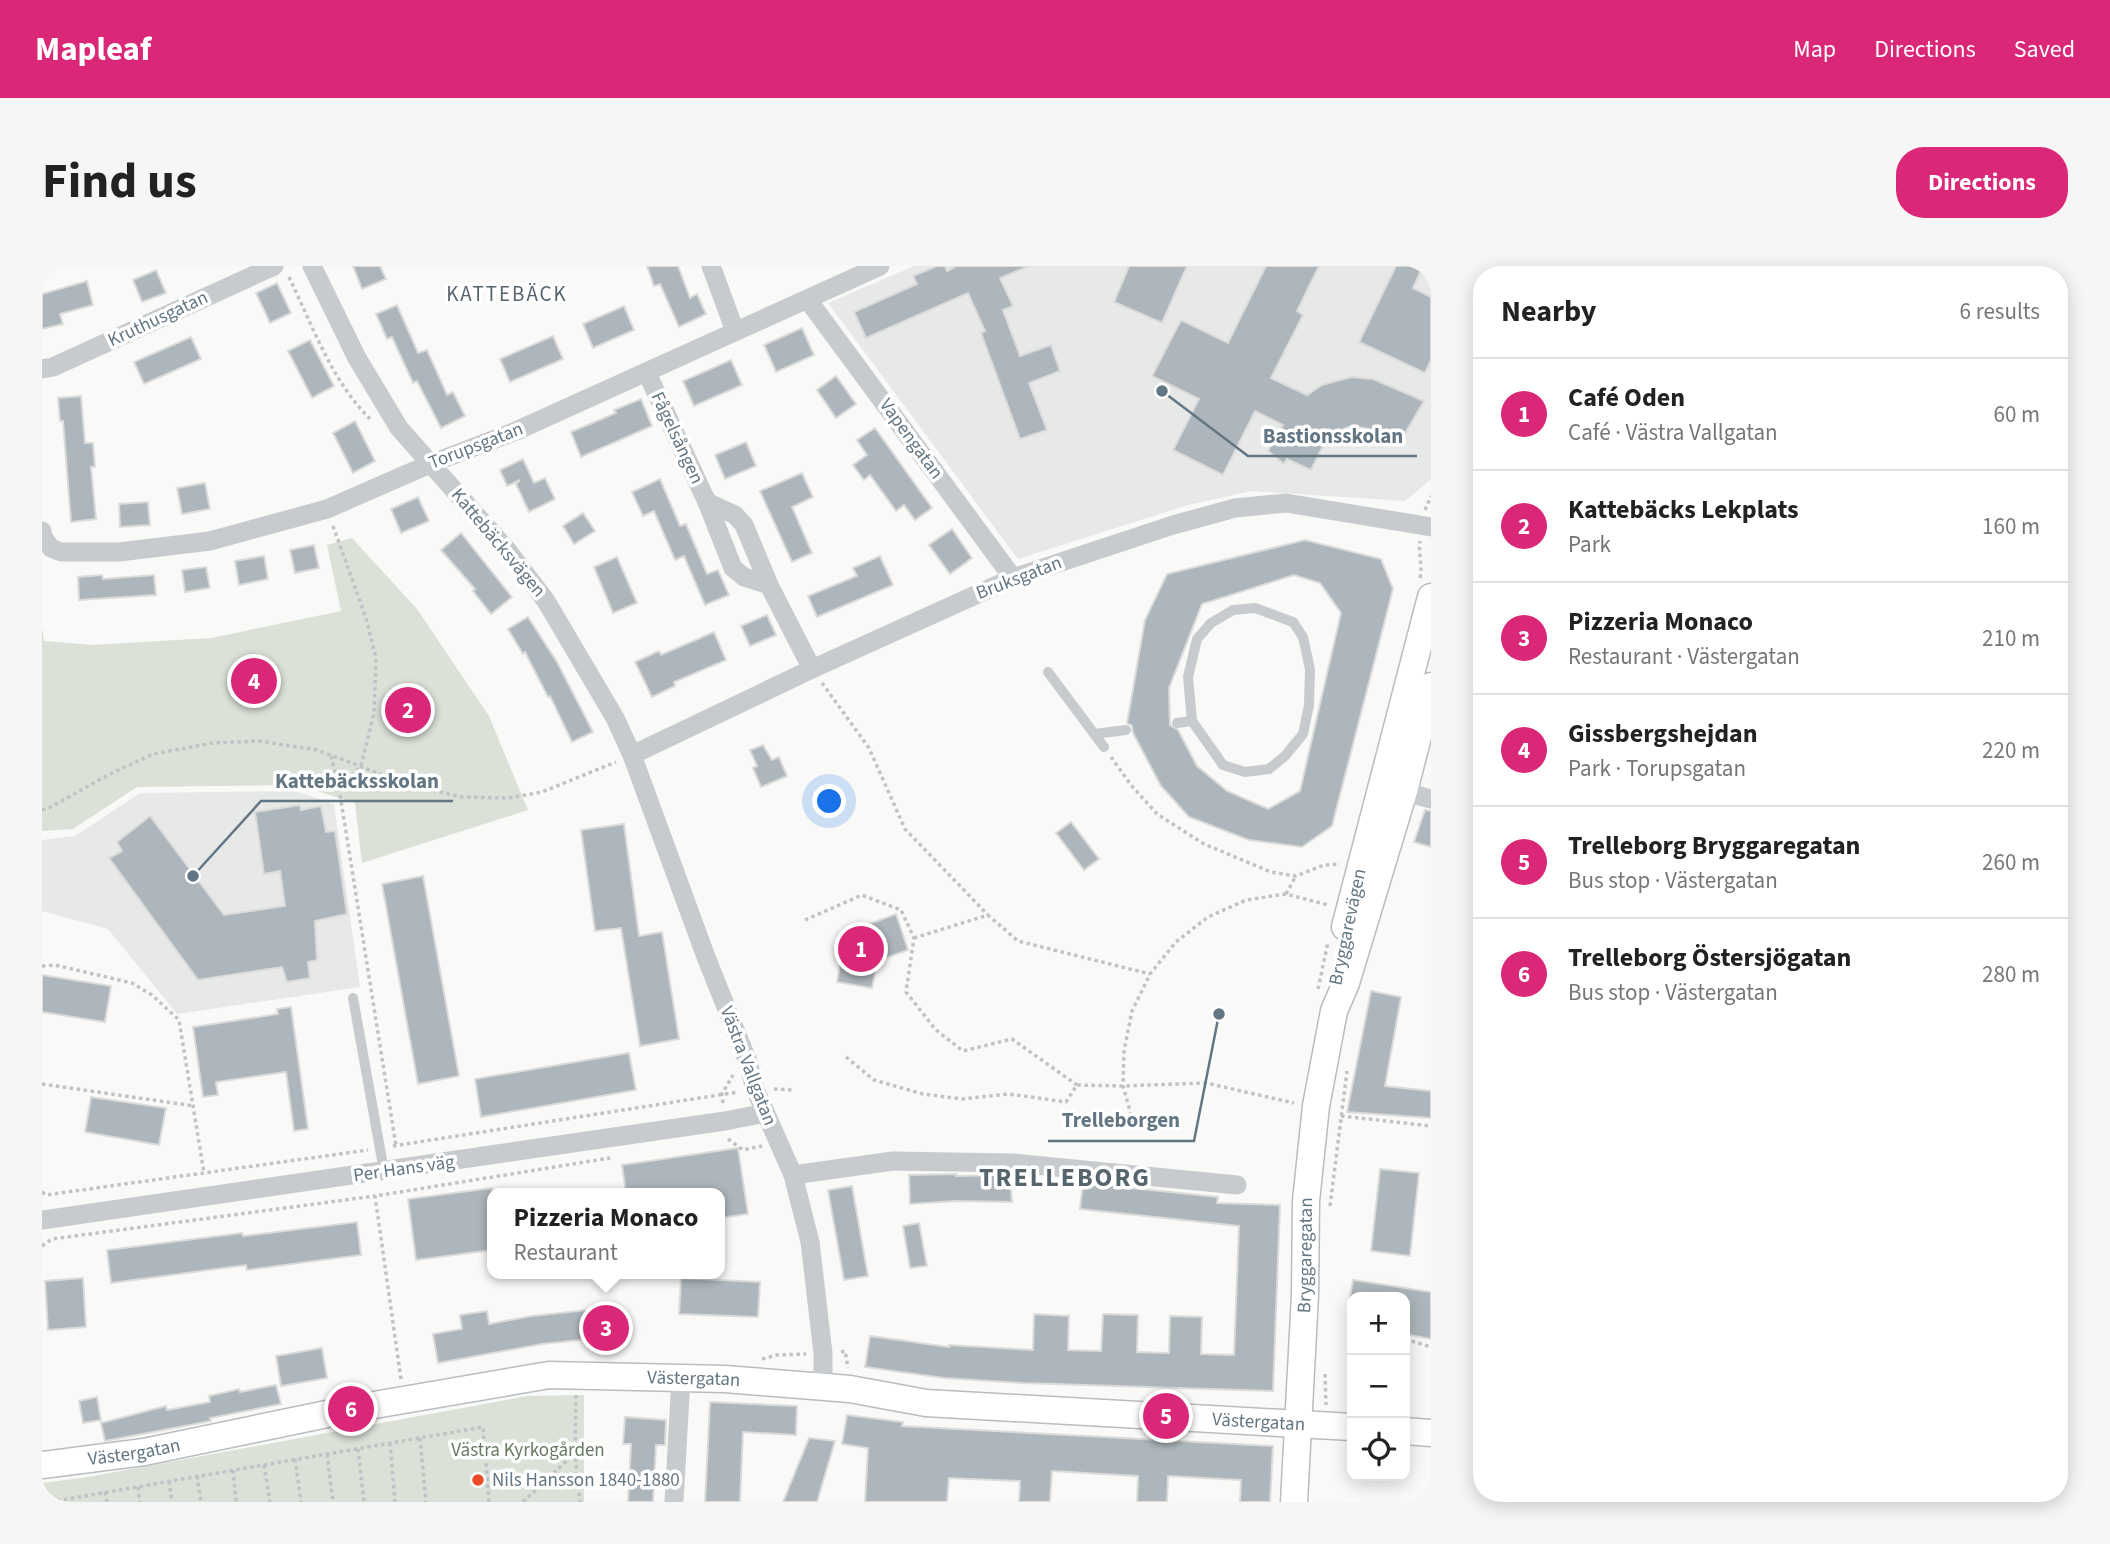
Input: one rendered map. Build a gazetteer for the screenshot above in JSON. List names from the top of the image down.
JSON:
{
  "streets": {
    "street": [
      "Kruthusgatan",
      "Fågelsången",
      "Vapengatan",
      "Torupsgatan",
      "Kattebäcksvägen",
      "Bruksgatan",
      "Bryggarevägen",
      "Västra Vallgatan",
      "Per Hans väg",
      "Bryggaregatan",
      "Västergatan"
    ]
  },
  "crossings": [
    ["Fågelsången", "Torupsgatan"],
    ["Fågelsången", "Bruksgatan"],
    ["Vapengatan", "Torupsgatan"],
    ["Vapengatan", "Bruksgatan"],
    ["Torupsgatan", "Kattebäcksvägen"],
    ["Kattebäcksvägen", "Bruksgatan"],
    ["Kattebäcksvägen", "Västra Vallgatan"],
    ["Bruksgatan", "Västra Vallgatan"],
    ["Bryggarevägen", "Bryggaregatan"],
    ["Västra Vallgatan", "Per Hans väg"],
    ["Västra Vallgatan", "Västergatan"],
    ["Bryggaregatan", "Västergatan"]
  ],
  "districts": ["KATTEBÄCK", "TRELLEBORG"],
  "parks": ["Västra Kyrkogården"],
  "places": [
    "Bastionsskolan",
    "Kattebäcksskolan",
    "Trelleborgen",
    "Nils Hansson 1840-1880"
  ],
  "page": {
    "header": "Mapleaf",
    "nav": ["Map", "Directions", "Saved"],
    "title": "Find us",
    "buttons": "Directions",
    "heading": ["Nearby", "6 results"],
    "list": [
      {
        "mark": "1",
        "name": "Café Oden",
        "note": "Café · Västra Vallgatan",
        "value": "60 m"
      },
      {
        "mark": "2",
        "name": "Kattebäcks Lekplats",
        "note": "Park",
        "value": "160 m"
      },
      {
        "mark": "3",
        "name": "Pizzeria Monaco",
        "note": "Restaurant · Västergatan",
        "value": "210 m"
      },
      {
        "mark": "4",
        "name": "Gissbergshejdan",
        "note": "Park · Torupsgatan",
        "value": "220 m"
      },
      {
        "mark": "5",
        "name": "Trelleborg Bryggaregatan",
        "note": "Bus stop · Västergatan",
        "value": "260 m"
      },
      {
        "mark": "6",
        "name": "Trelleborg Östersjögatan",
        "note": "Bus stop · Västergatan",
        "value": "280 m"
      }
    ],
    "pins": [
      "4",
      "2",
      "1",
      "3",
      "6",
      "5"
    ],
    "popup": ["Pizzeria Monaco", "Restaurant"],
    "map_buttons": ["+", "−"]
  }
}
